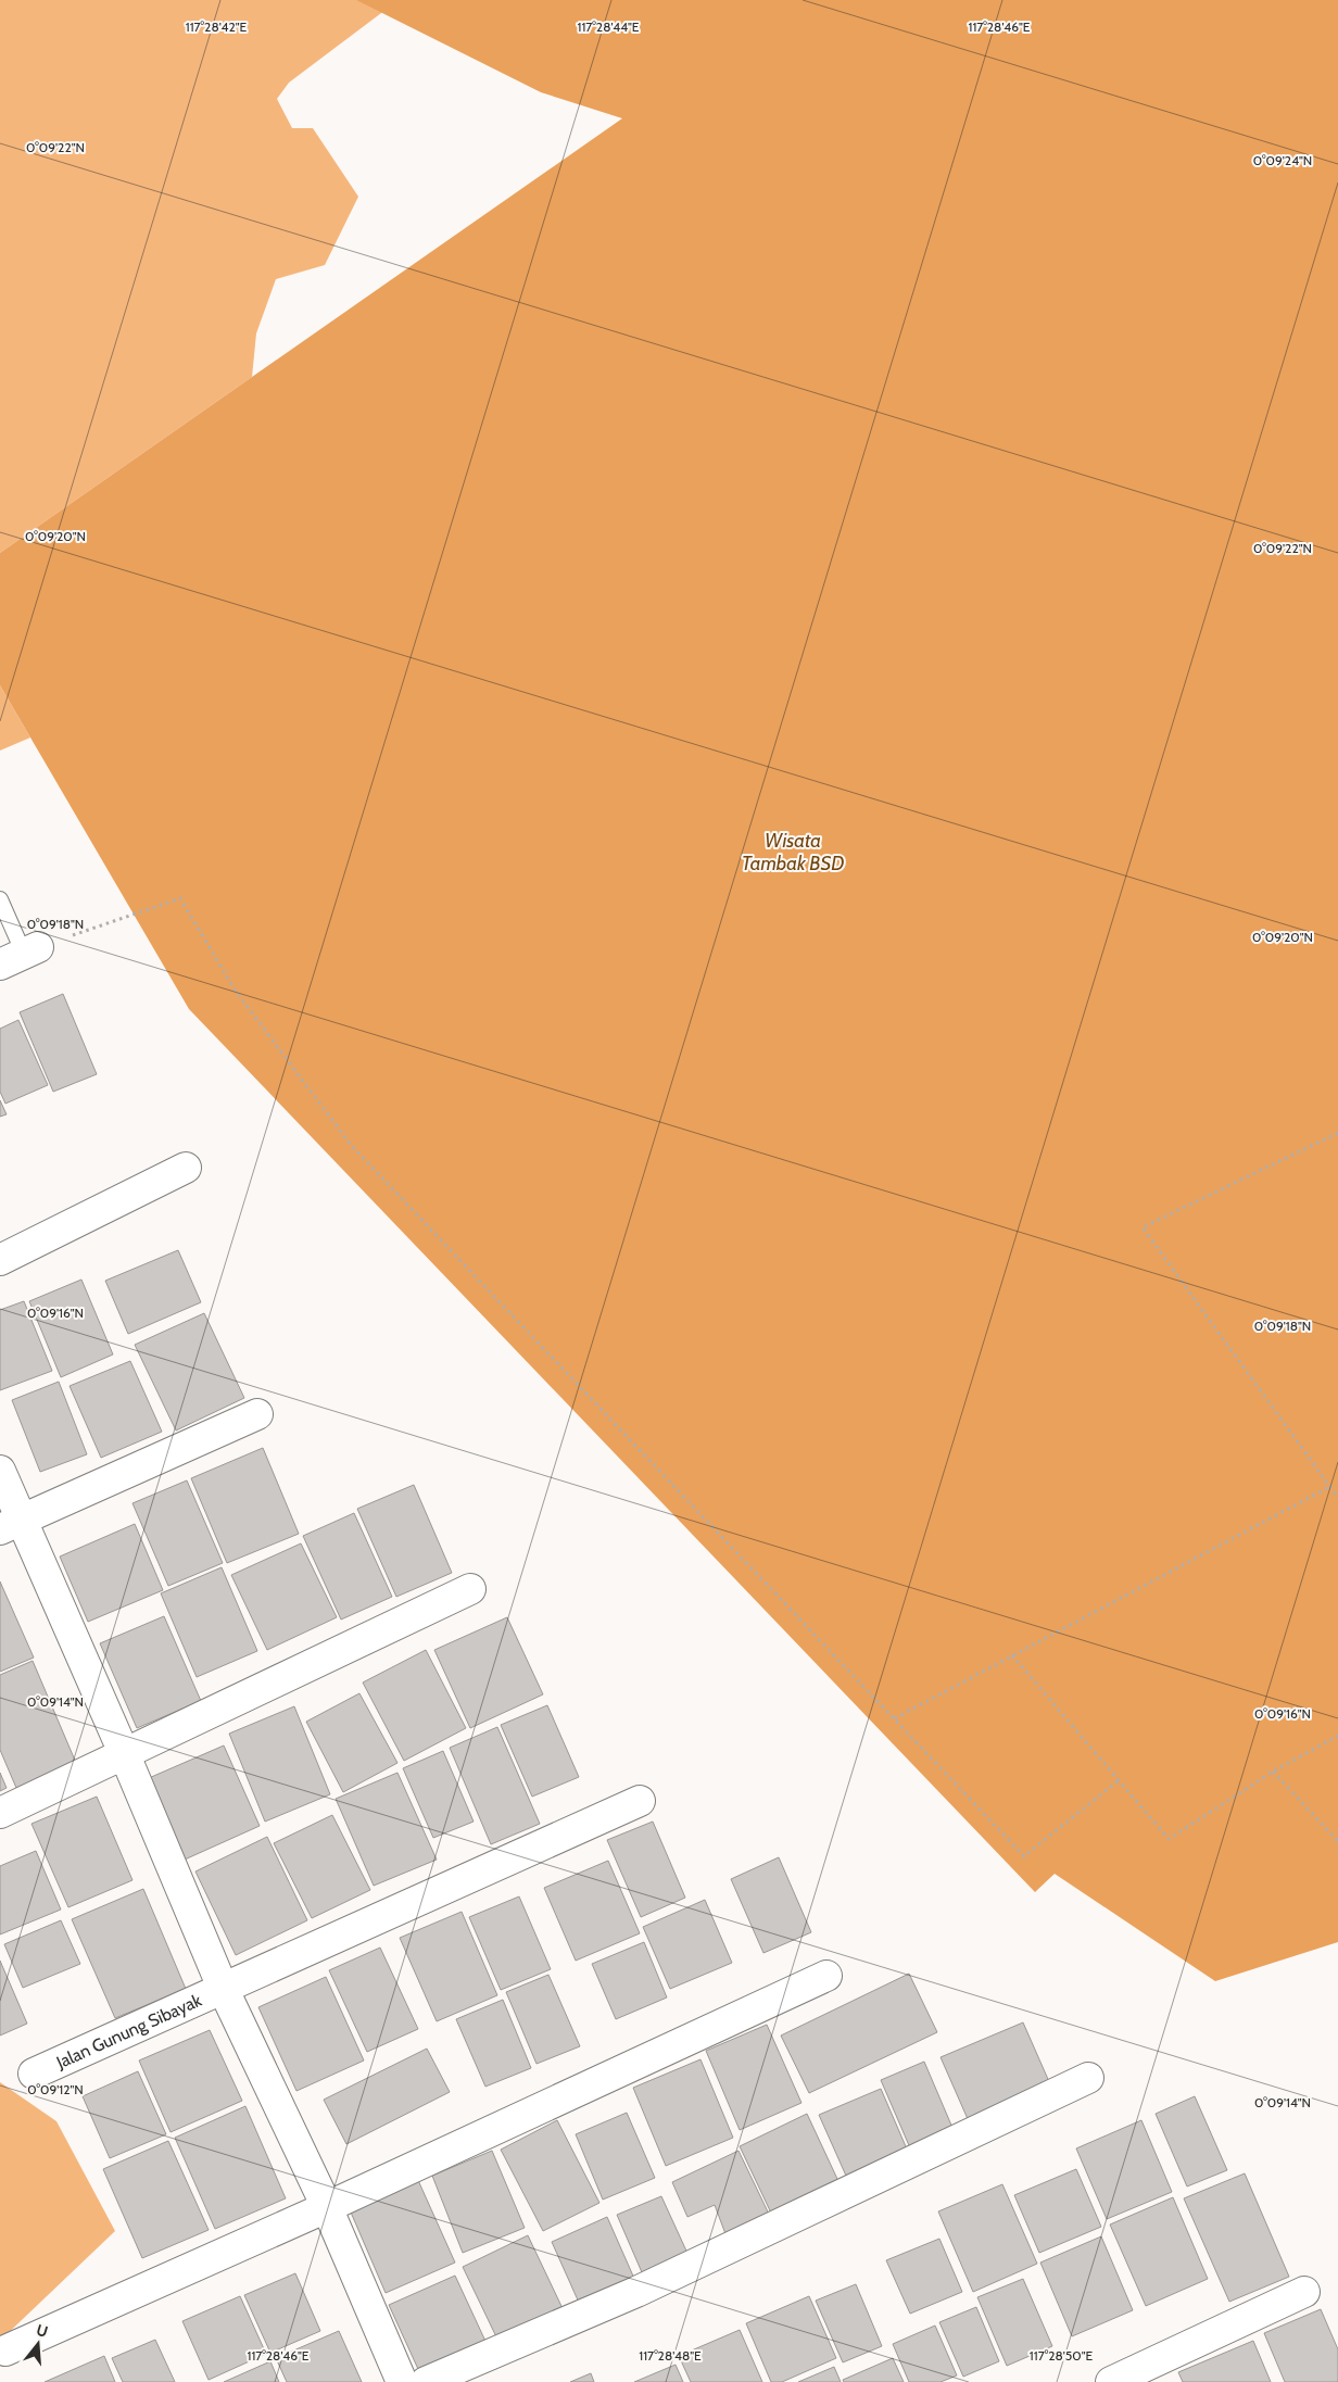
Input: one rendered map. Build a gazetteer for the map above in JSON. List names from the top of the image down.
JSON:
{
  "streets": {
    "street": ["Jalan Gunung Sibayak"]
  },
  "water": ["Wisata Tambak BSD"],
  "north": "top",
  "coordinates": [
    "117°28'42\"E",
    "117°28'44\"E",
    "117°28'46\"E",
    "0°09'22\"N",
    "0°09'24\"N",
    "0°09'20\"N",
    "0°09'18\"N",
    "0°09'16\"N",
    "0°09'14\"N",
    "0°09'12\"N",
    "117°28'48\"E",
    "117°28'50\"E"
  ]
}
